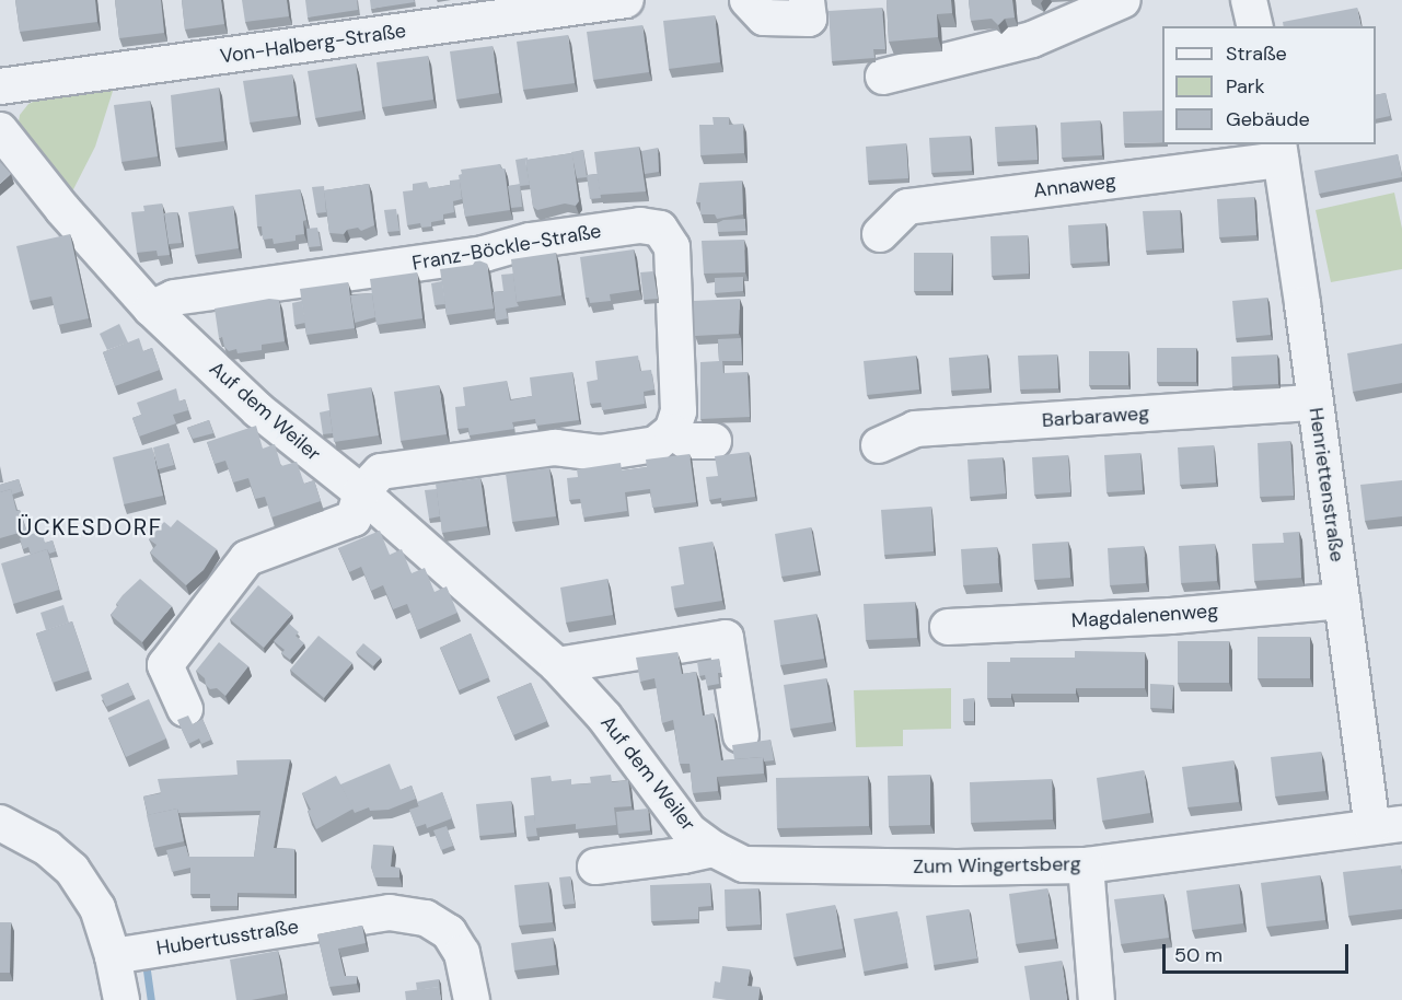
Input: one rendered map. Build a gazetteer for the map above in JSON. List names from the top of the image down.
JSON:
{
  "streets": {
    "street": [
      "Von-Halberg-Straße",
      "Annaweg",
      "Franz-Böckle-Straße",
      "Auf dem Weiler",
      "Barbaraweg",
      "Henriettenstraße",
      "Magdalenenweg",
      "Zum Wingertsberg",
      "Hubertusstraße"
    ]
  },
  "crossings": [
    ["Annaweg", "Henriettenstraße"],
    ["Franz-Böckle-Straße", "Auf dem Weiler"],
    ["Auf dem Weiler", "Zum Wingertsberg"],
    ["Barbaraweg", "Henriettenstraße"],
    ["Henriettenstraße", "Magdalenenweg"],
    ["Henriettenstraße", "Zum Wingertsberg"]
  ],
  "districts": ["ÜCKESDORF"],
  "legend": ["Straße", "Park", "Gebäude"],
  "scale_bar": "50 m"
}
